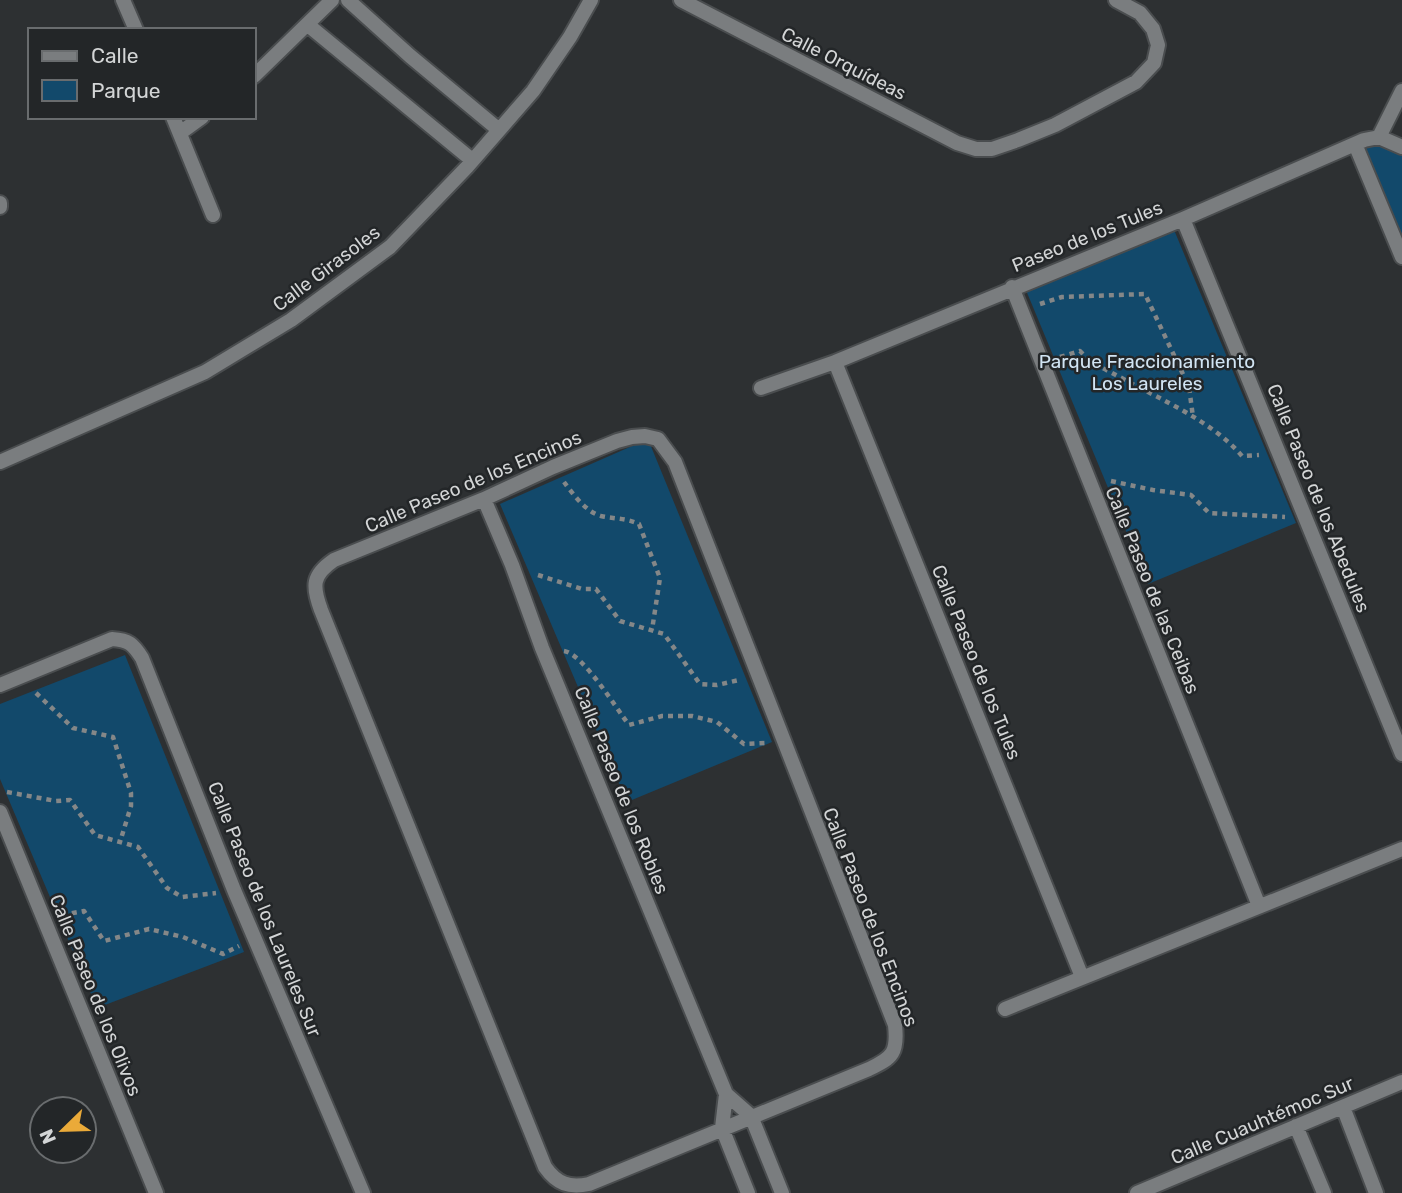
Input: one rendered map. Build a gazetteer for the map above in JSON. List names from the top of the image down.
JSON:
{
  "streets": {
    "street": [
      "Calle Orquídeas",
      "Paseo de los Tules",
      "Calle Girasoles",
      "Calle Paseo de los Encinos",
      "Calle Paseo de los Abedules",
      "Calle Paseo de las Ceibas",
      "Calle Paseo de los Tules",
      "Calle Paseo de los Robles",
      "Calle Paseo de los Laureles Sur",
      "Calle Paseo de los Olivos",
      "Calle Cuauhtémoc Sur"
    ]
  },
  "crossings": [
    ["Paseo de los Tules", "Calle Paseo de los Abedules"],
    ["Paseo de los Tules", "Calle Paseo de las Ceibas"],
    ["Paseo de los Tules", "Calle Paseo de los Tules"],
    ["Calle Paseo de los Encinos", "Calle Paseo de los Robles"]
  ],
  "parks": ["Parque Fraccionamiento Los Laureles"],
  "legend": ["Calle", "Parque"],
  "north": "bottom left"
}
